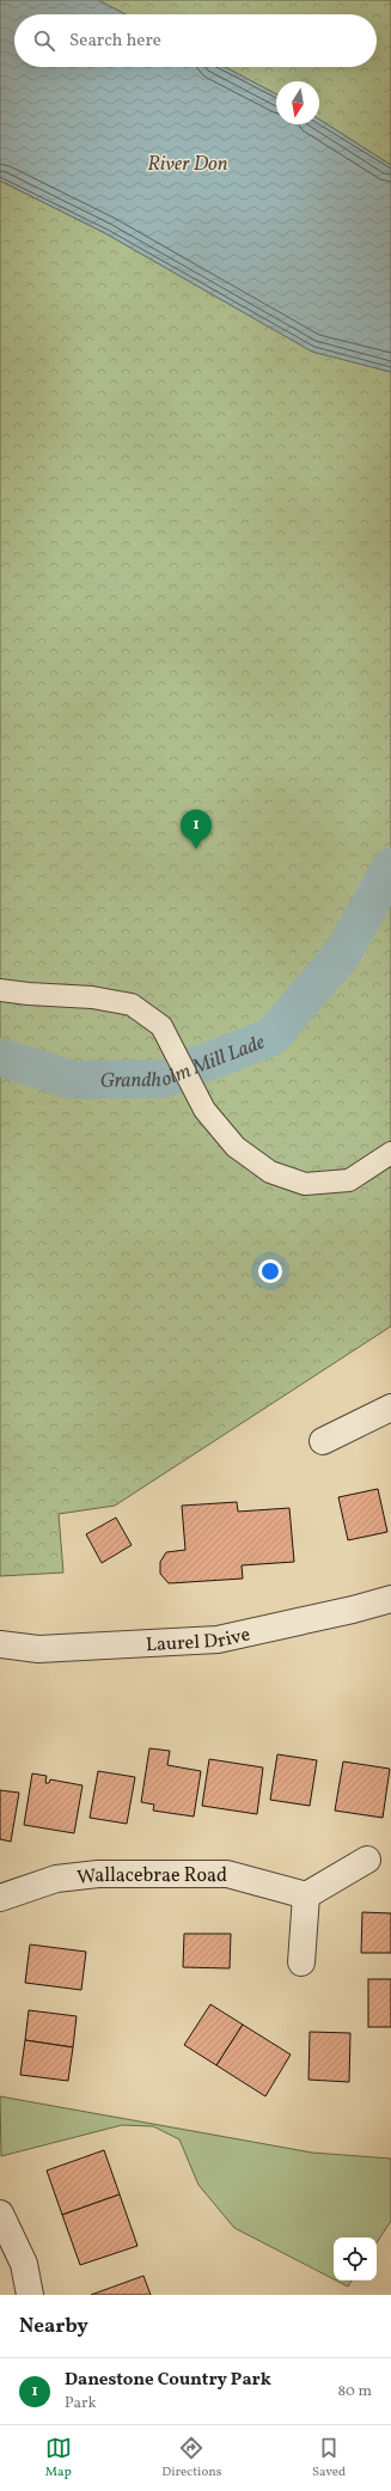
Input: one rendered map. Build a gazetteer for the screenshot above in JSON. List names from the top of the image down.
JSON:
{
  "streets": {
    "street": ["Laurel Drive", "Wallacebrae Road"]
  },
  "water": ["River Don", "Grandholm Mill Lade"],
  "north": "bottom",
  "page": {
    "search": "Search here",
    "pins": "1",
    "heading": "Nearby",
    "list": [
      {
        "mark": "1",
        "name": "Danestone Country Park",
        "note": "Park",
        "value": "80 m"
      }
    ],
    "nav": ["Map", "Directions", "Saved"]
  }
}
